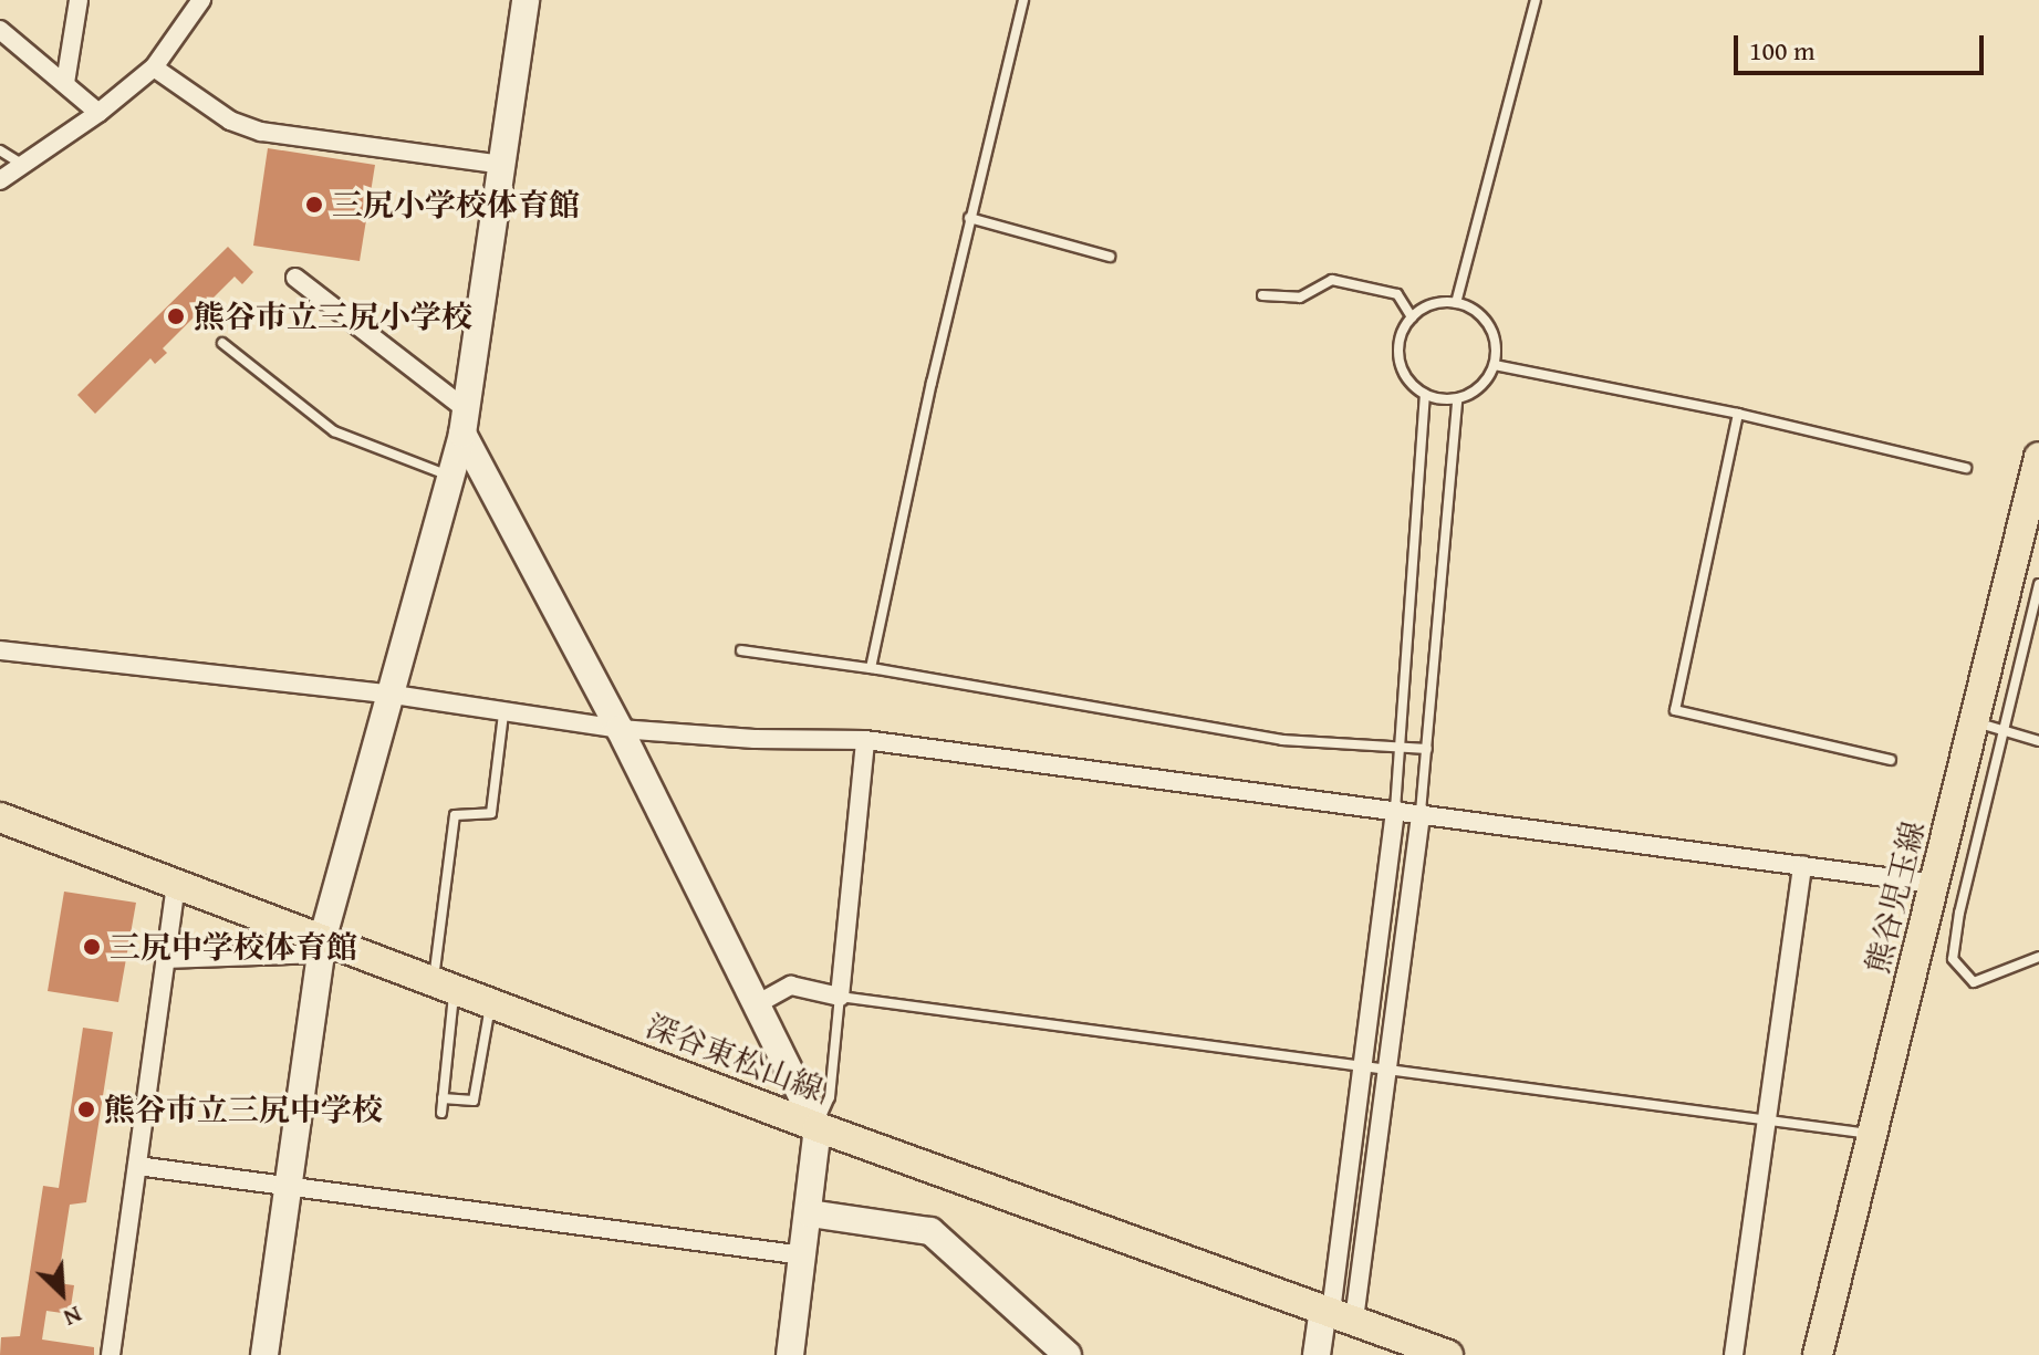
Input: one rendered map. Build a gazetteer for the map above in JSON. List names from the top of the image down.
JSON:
{
  "streets": {
    "main road": ["熊谷児玉線", "深谷東松山線"]
  },
  "places": [
    "三尻小学校体育館",
    "熊谷市立三尻小学校",
    "三尻中学校体育館",
    "熊谷市立三尻中学校"
  ],
  "scale_bar": "100 m",
  "north": "bottom right"
}
